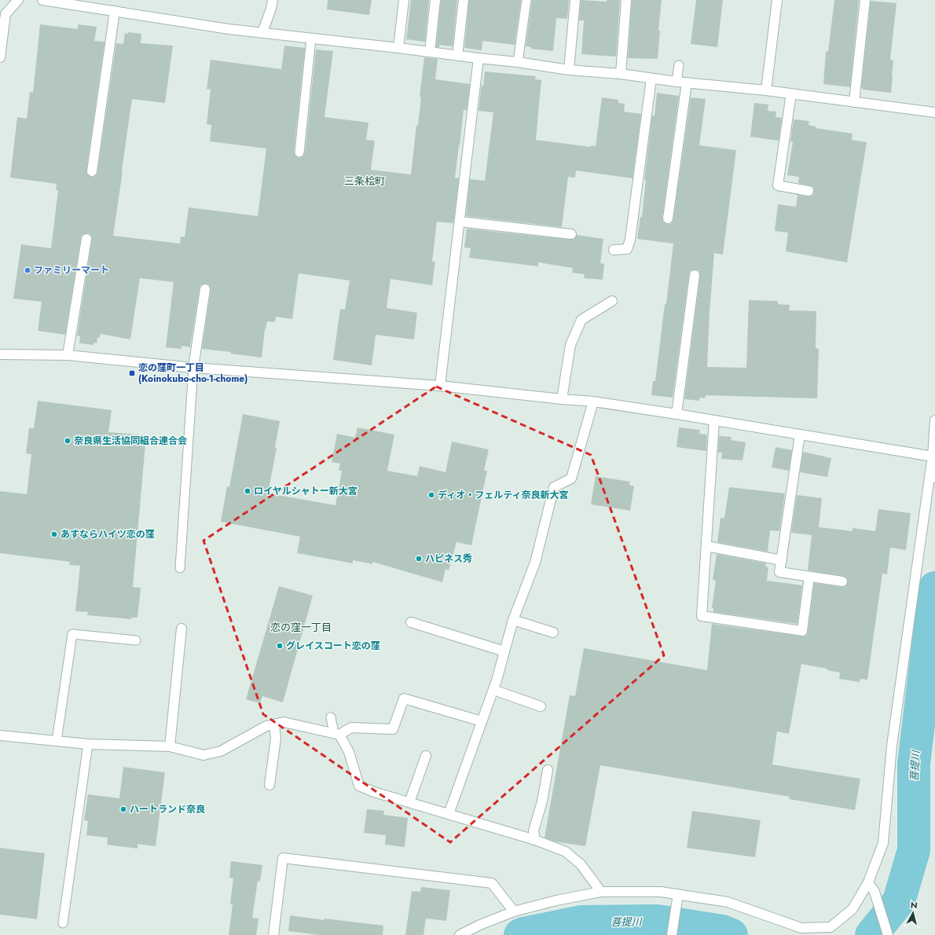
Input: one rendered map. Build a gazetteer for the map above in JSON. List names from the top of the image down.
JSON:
{
  "districts": ["三条桧町", "恋の窪一丁目"],
  "water": ["菩提川"],
  "places": {
    "other": [
      "ファミリーマート",
      "奈良県生活協同組合連合会",
      "ロイヤルシャトー新大宮",
      "ディオ・フェルティ奈良新大宮",
      "あすならハイツ恋の窪",
      "ハピネス秀",
      "グレイスコート恋の窪",
      "ハートランド奈良"
    ],
    "transit": ["恋の窪町一丁目 (Koinokubo-cho-1-chome)"]
  },
  "north": "top"
}
